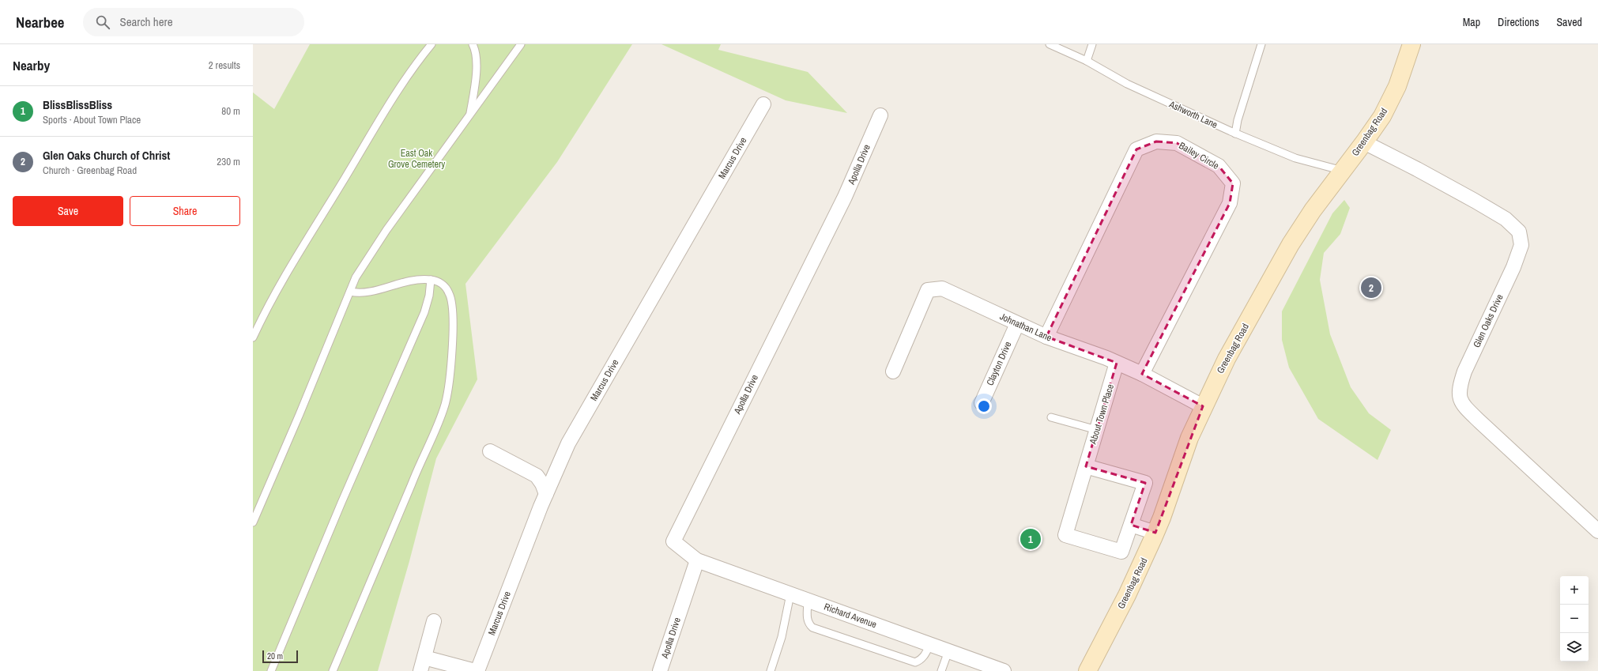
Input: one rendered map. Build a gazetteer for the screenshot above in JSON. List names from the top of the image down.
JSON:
{
  "streets": {
    "main road": ["Greenbag Road"],
    "street": [
      "Bailey Circle",
      "Marcus Drive",
      "Apolla Drive",
      "Glen Oaks Drive",
      "Johnathan Lane",
      "Clayton Drive",
      "About Town Place",
      "Richard Avenue"
    ],
    "lane": ["Ashworth Lane"]
  },
  "crossings": [
    ["Ashworth Lane", "Greenbag Road"],
    ["Greenbag Road", "Glen Oaks Drive"],
    ["Greenbag Road", "Johnathan Lane"],
    ["Bailey Circle", "Johnathan Lane"],
    ["Apolla Drive", "Richard Avenue"],
    ["Johnathan Lane", "Clayton Drive"],
    ["Johnathan Lane", "About Town Place"]
  ],
  "parks": ["East Oak Grove Cemetery"],
  "scale_bar": "20 m",
  "page": {
    "header": "Nearbee",
    "search": "Search here",
    "nav": ["Map", "Directions", "Saved"],
    "heading": ["Nearby", "2 results"],
    "list": [
      {
        "mark": "1",
        "name": "BlissBlissBliss",
        "note": "Sports · About Town Place",
        "value": "80 m"
      },
      {
        "mark": "2",
        "name": "Glen Oaks Church of Christ",
        "note": "Church · Greenbag Road",
        "value": "230 m"
      }
    ],
    "buttons": ["Save", "Share"],
    "pins": ["2", "1"],
    "map_buttons": ["+", "−"],
    "scale": "20 m"
  }
}
